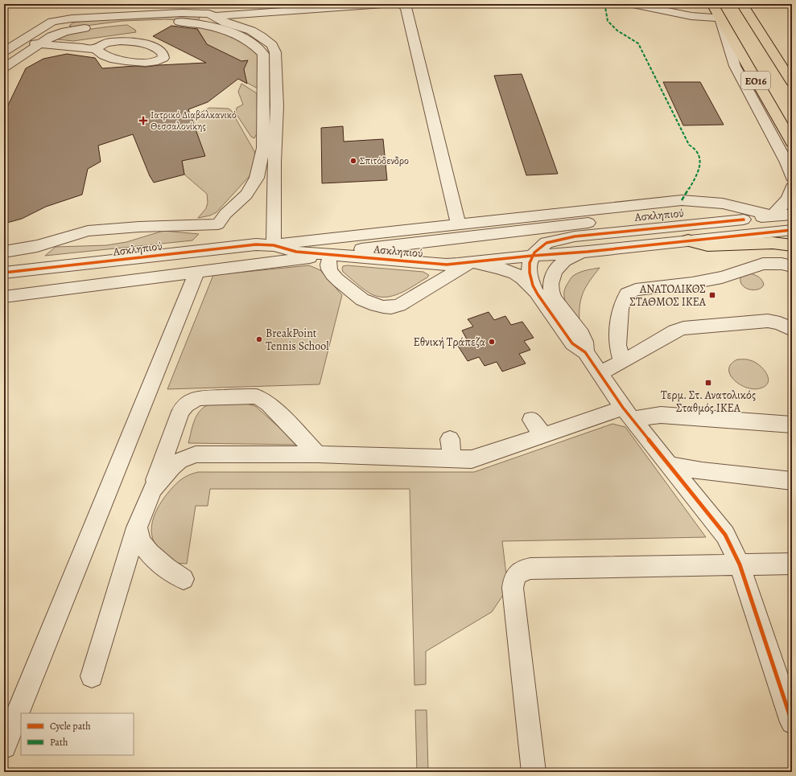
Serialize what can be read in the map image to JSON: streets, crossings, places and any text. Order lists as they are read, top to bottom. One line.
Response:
{"streets":{"main road":["ΕΟ16"],"street":["Ασκληπιού"]},"places":{"health":["Ιατρικό Διαβαλκανικό Θεσσαλονίκης"],"other":["Σπιτόδενδρο","BreakPoint Tennis School","Εθνική Τράπεζα"],"transit":["ΑΝΑΤΟΛΙΚΟΣ ΣΤΑΘΜΟΣ ΙΚΕΑ","Τερμ. Στ. Ανατολικός Σταθμός ΙΚΕΑ"]},"legend":["Cycle path","Path"]}
